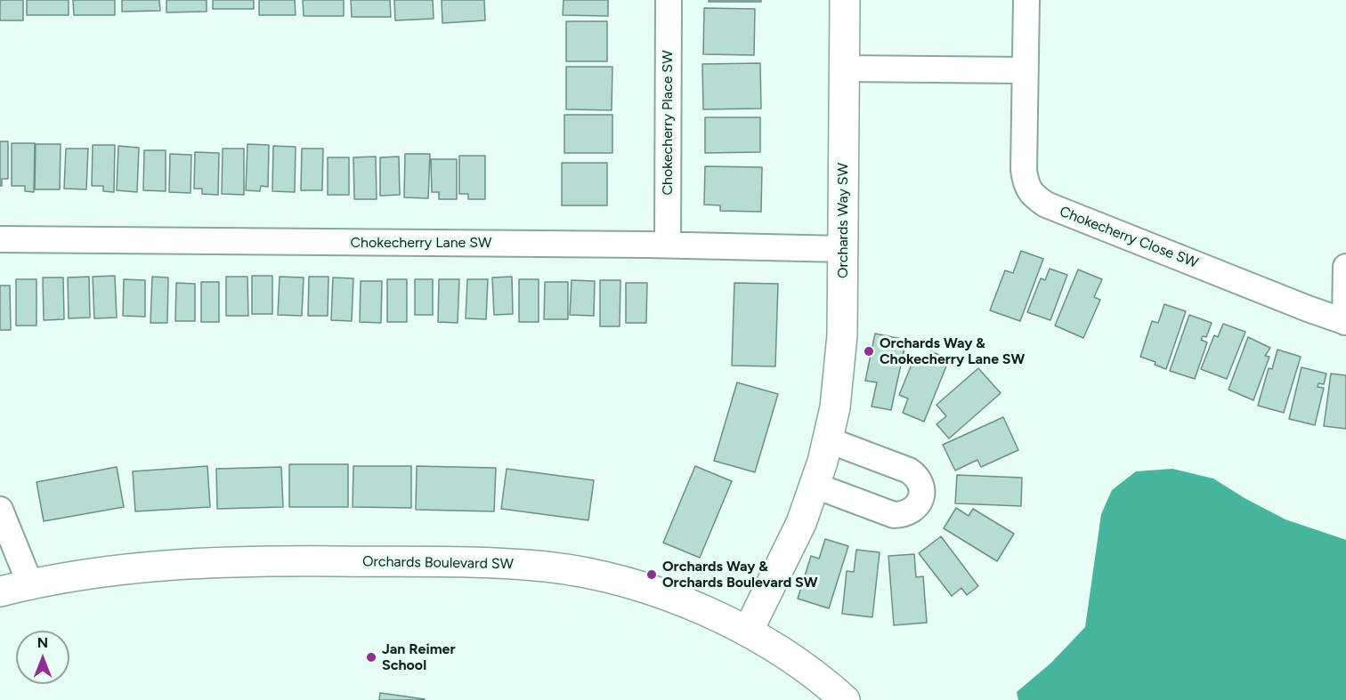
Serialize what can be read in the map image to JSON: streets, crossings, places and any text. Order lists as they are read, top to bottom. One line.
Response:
{"streets":{"street":["Chokecherry Place SW","Orchards Way SW","Chokecherry Close SW","Chokecherry Lane SW","Orchards Boulevard SW"]},"crossings":[["Chokecherry Place SW","Chokecherry Lane SW"],["Orchards Way SW","Chokecherry Lane SW"],["Orchards Way SW","Orchards Boulevard SW"]],"places":["Orchards Way & Chokecherry Lane SW","Orchards Way & Orchards Boulevard SW","Jan Reimer School"],"north":"top"}
